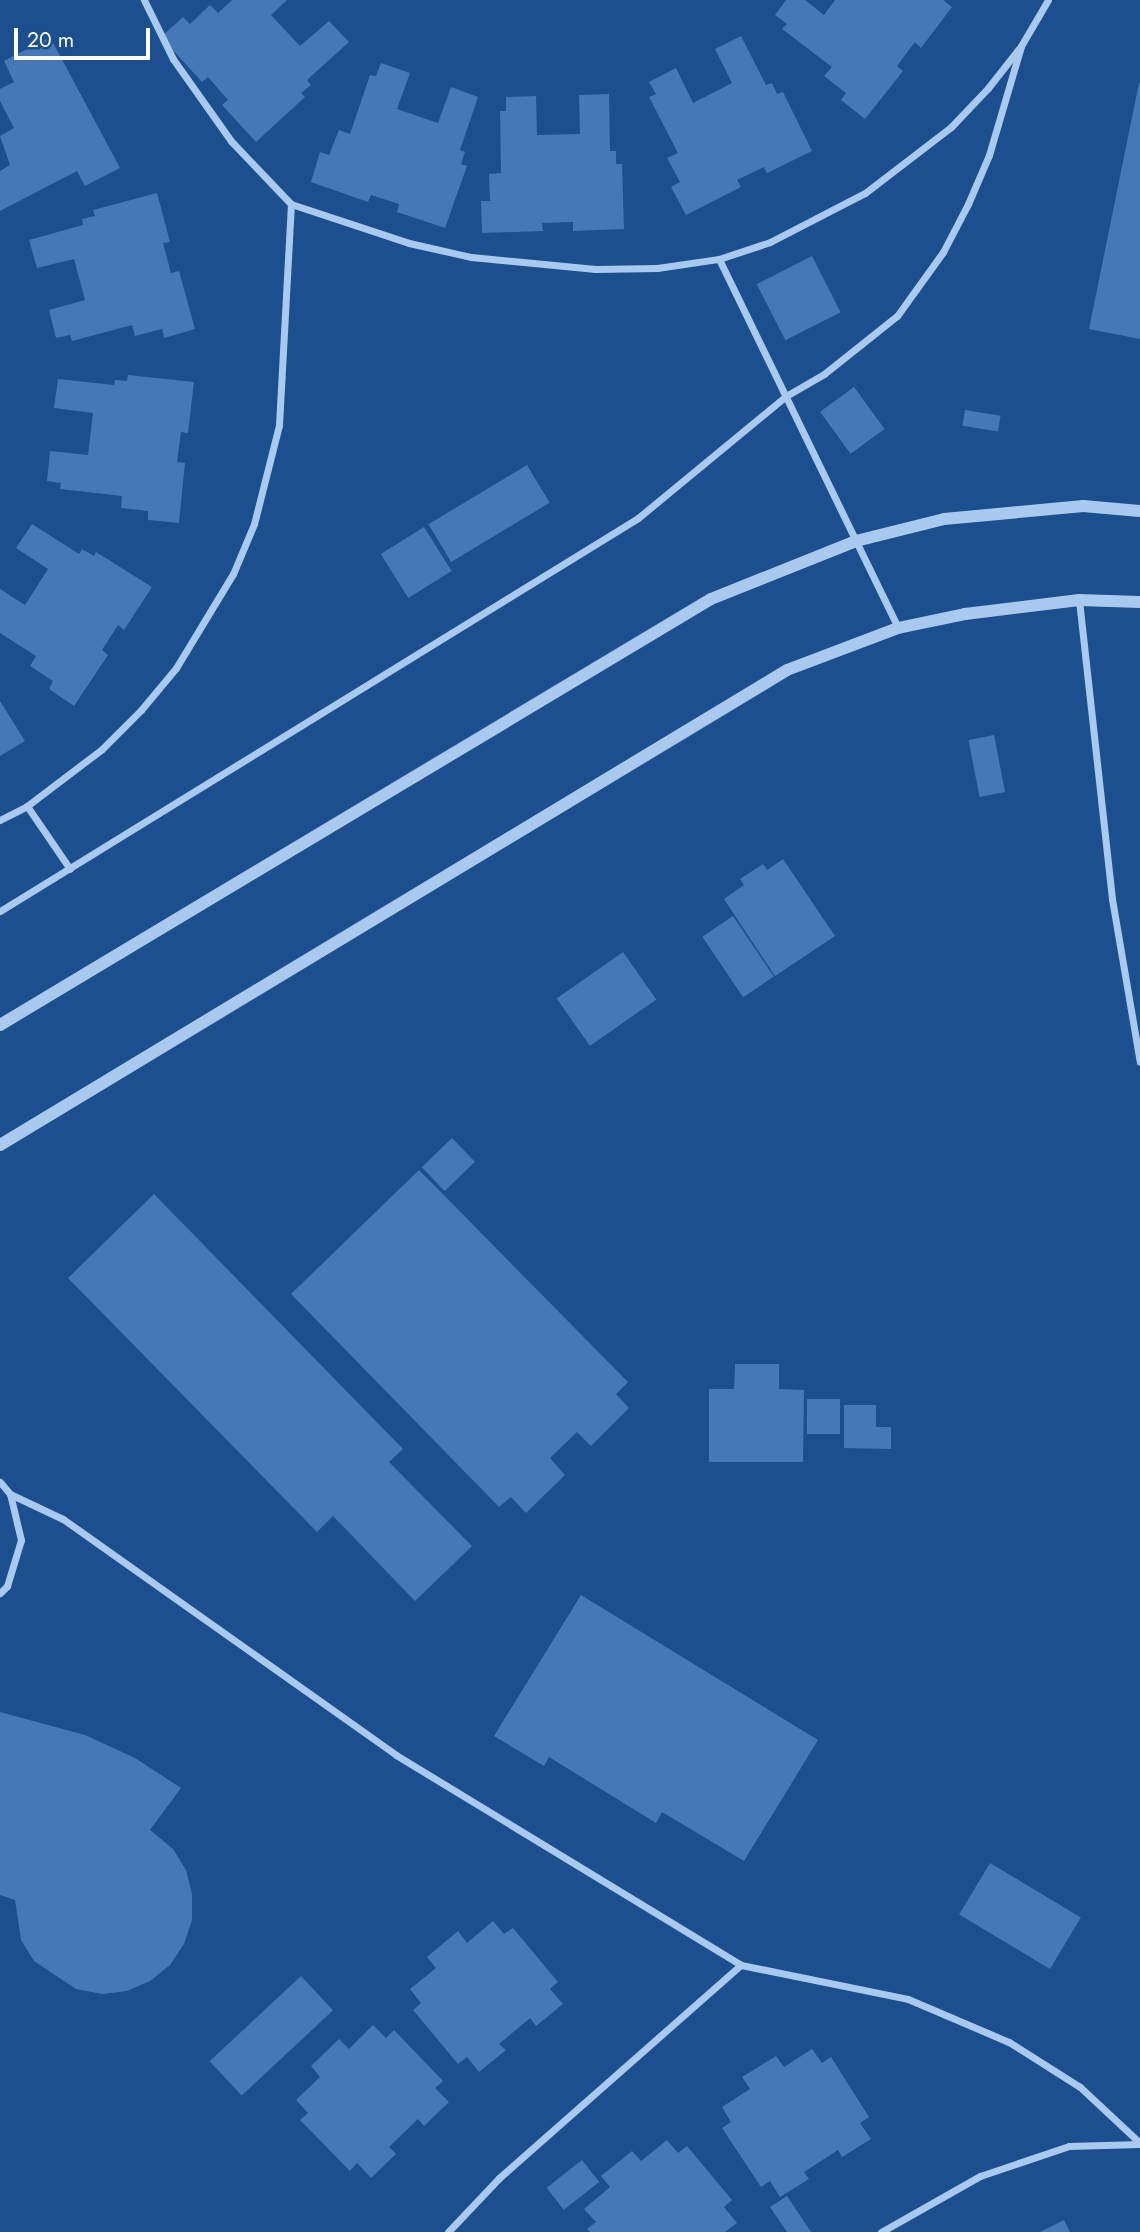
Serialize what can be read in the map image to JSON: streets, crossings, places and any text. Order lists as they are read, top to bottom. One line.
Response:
{"scale_bar":"20 m"}
